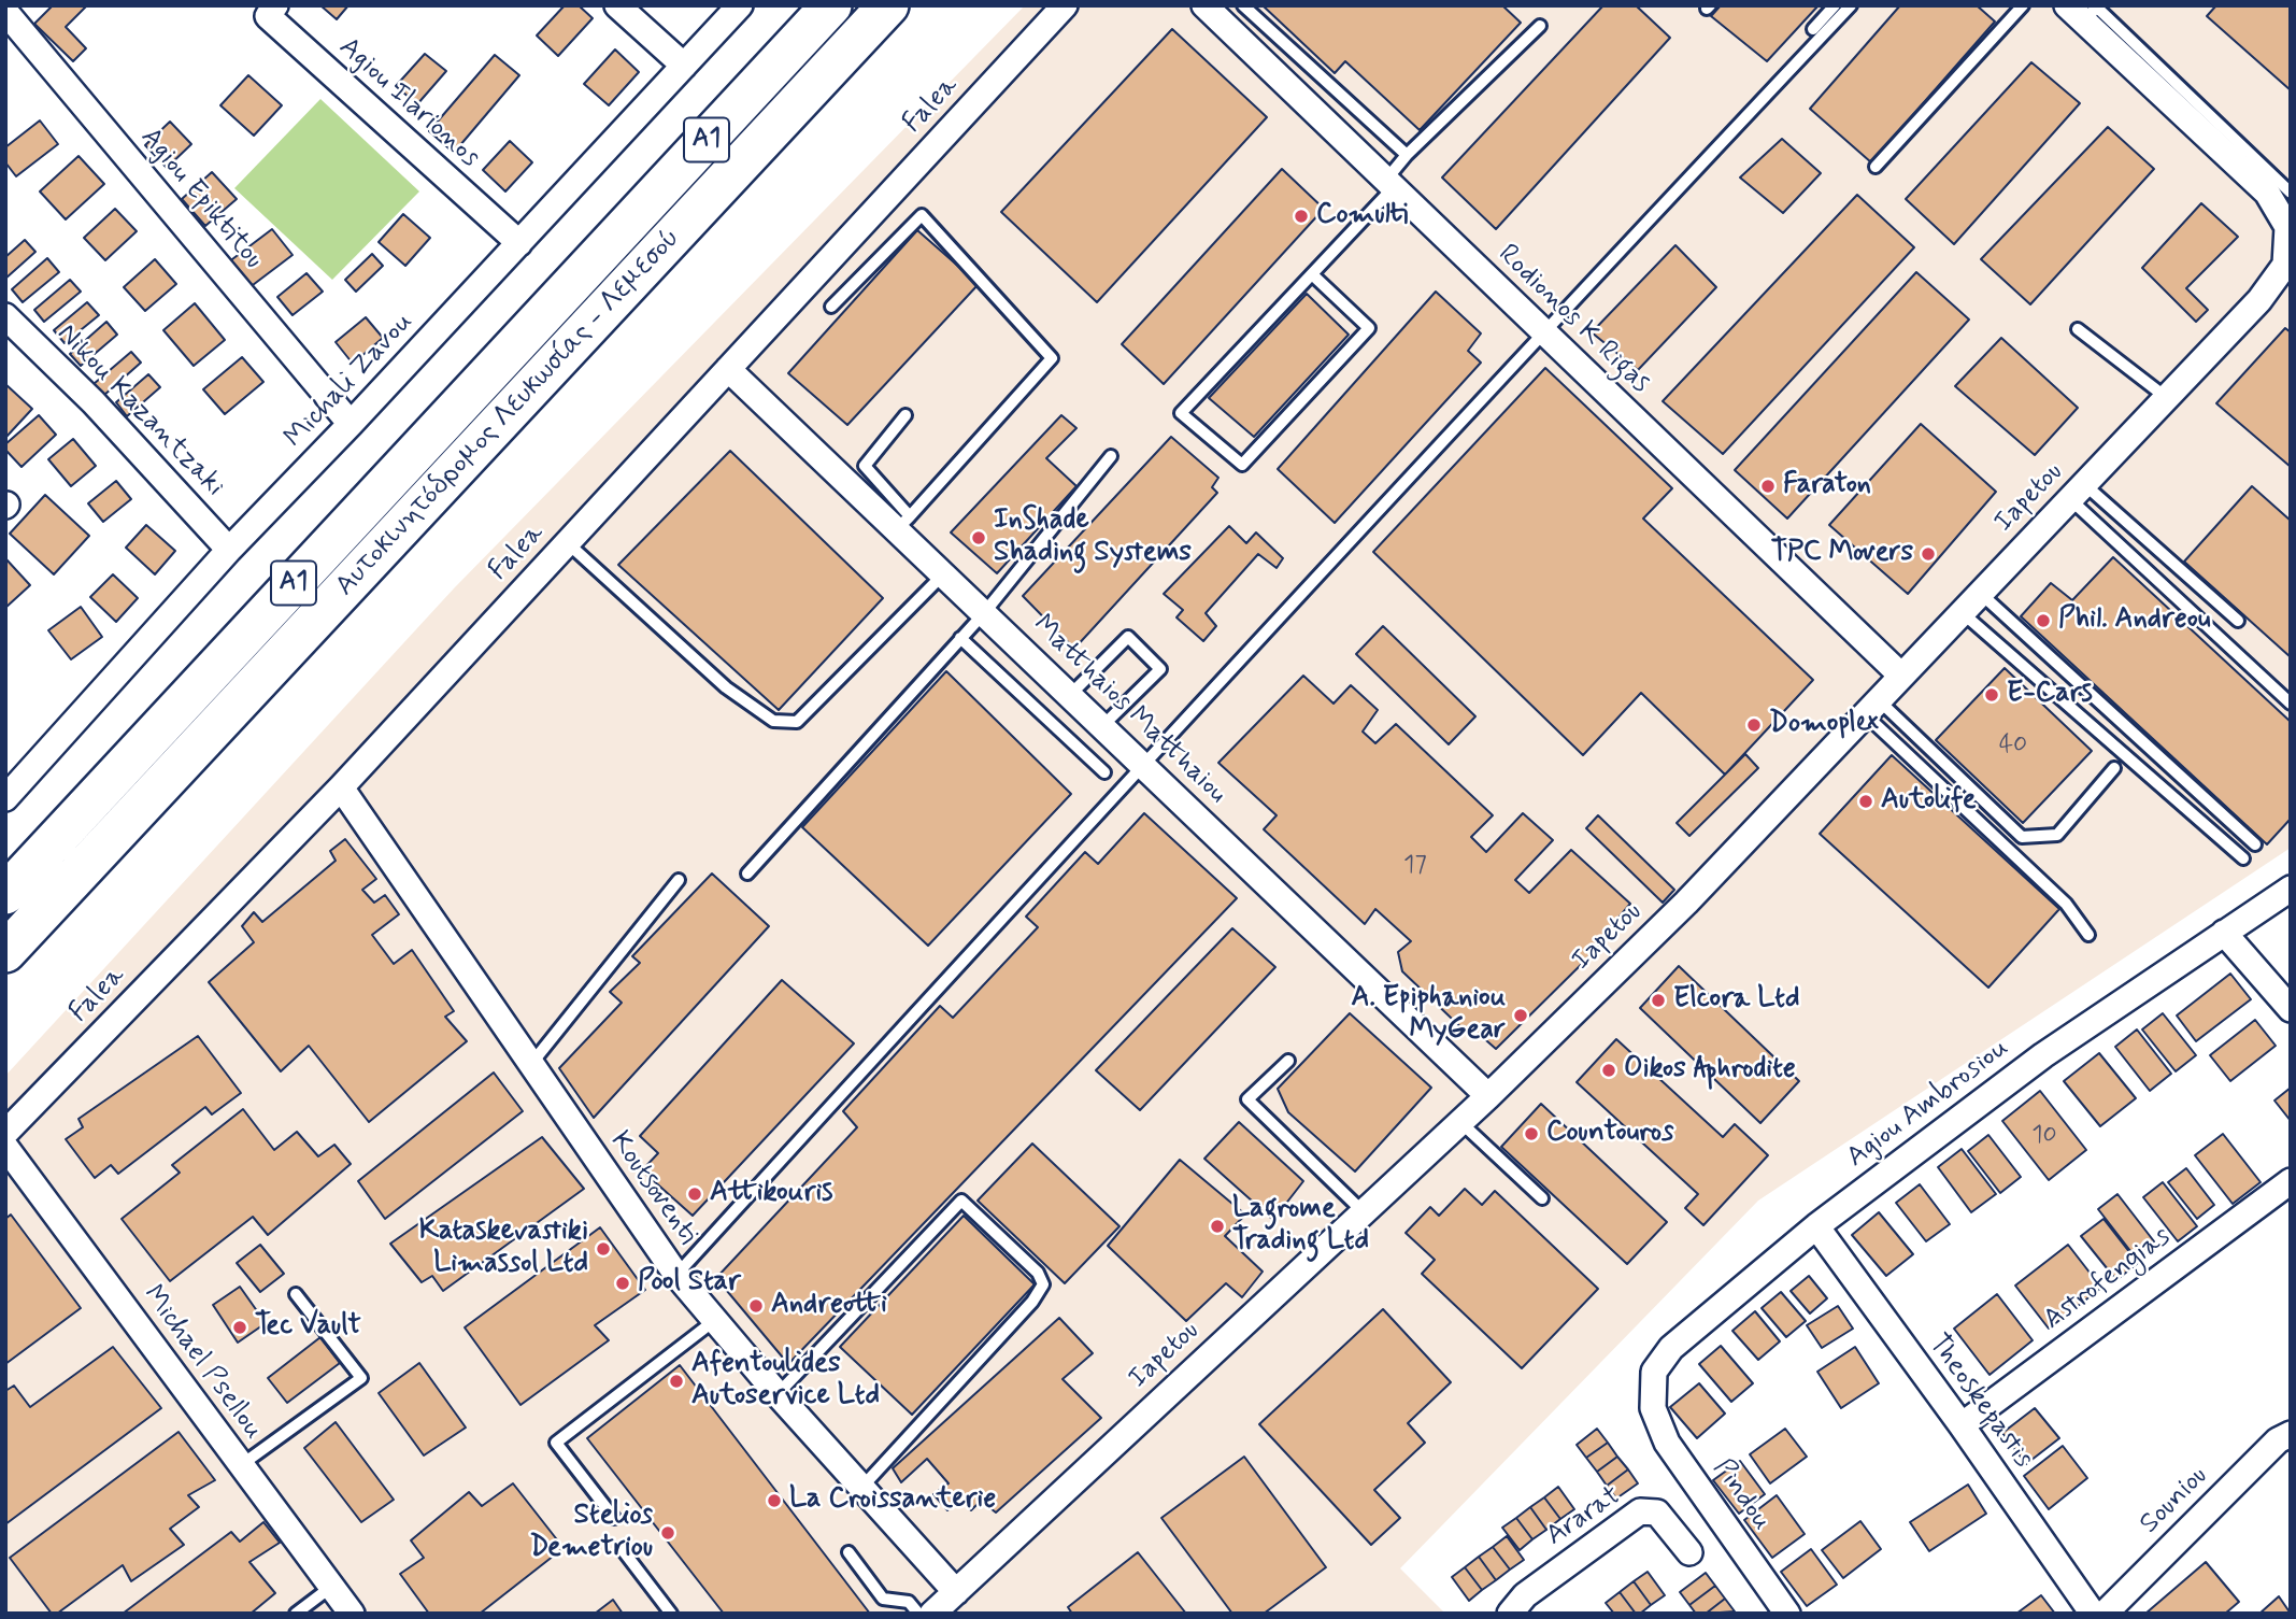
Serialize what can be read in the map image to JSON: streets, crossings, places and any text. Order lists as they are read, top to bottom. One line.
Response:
{"streets":{"highway":["A1","Αυτοκινητόδρομος Λευκωσίας - Λεμεσού"],"street":["Agiou Ilarionos","Falea","Agiou Epiktitou","Rodionos K Rigas","Michali Zavou","Nikou Kazantzaki","Iapetou","Matthaios Matthaiou","Agiou Ambrosiou","Koutsoventi","Astrofengias","Michael Psellou","Theoskepastis","Pindou","Souniou","Ararat"]},"crossings":[["Agiou Ilarionos","Michali Zavou"],["Falea","Matthaios Matthaiou"],["Falea","Koutsoventi"],["Agiou Epiktitou","Michali Zavou"],["Rodionos K Rigas","Iapetou"],["Michali Zavou","Nikou Kazantzaki"],["Iapetou","Matthaios Matthaiou"],["Iapetou","Koutsoventi"],["Agiou Ambrosiou","Theoskepastis"],["Agiou Ambrosiou","Pindou"],["Astrofengias","Theoskepastis"]],"places":["Comulti","Faraton","InShade Shading Systems","TPC Movers","Phil. Andreou","E-Cars","Domoplex","Autolife","Elcora Ltd","A. Epiphaniou MyGear","Oikos Aphrodite","Countouros","Attikouris","Lagrome Trading Ltd","Kataskevastiki Limassol Ltd","Pool Star","Andreotti","Tec Vault","Afentoulides Autoservice Ltd","La Croissanterie","Stelios Demetriou"],"house_numbers":["40","17","10"]}
